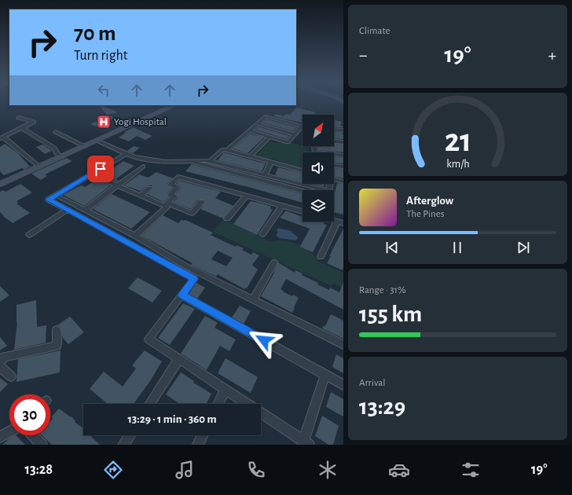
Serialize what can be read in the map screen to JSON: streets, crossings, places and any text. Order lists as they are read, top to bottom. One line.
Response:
{"places":{"hospital":["Yogi Hospital"]},"north":"top right","page":{"tile":["Climate",["Range · 31%","155 km"],["Arrival","13:29"]],"turn":["70 m","Turn right"],"heat":["−","19°","+"],"song":["Afterglow","The Pines"],"limit":"30","trip":"13:29 · 1 min · 360 m","tabs":["13:28","19°"],"gauge":["21","km/h"]}}
